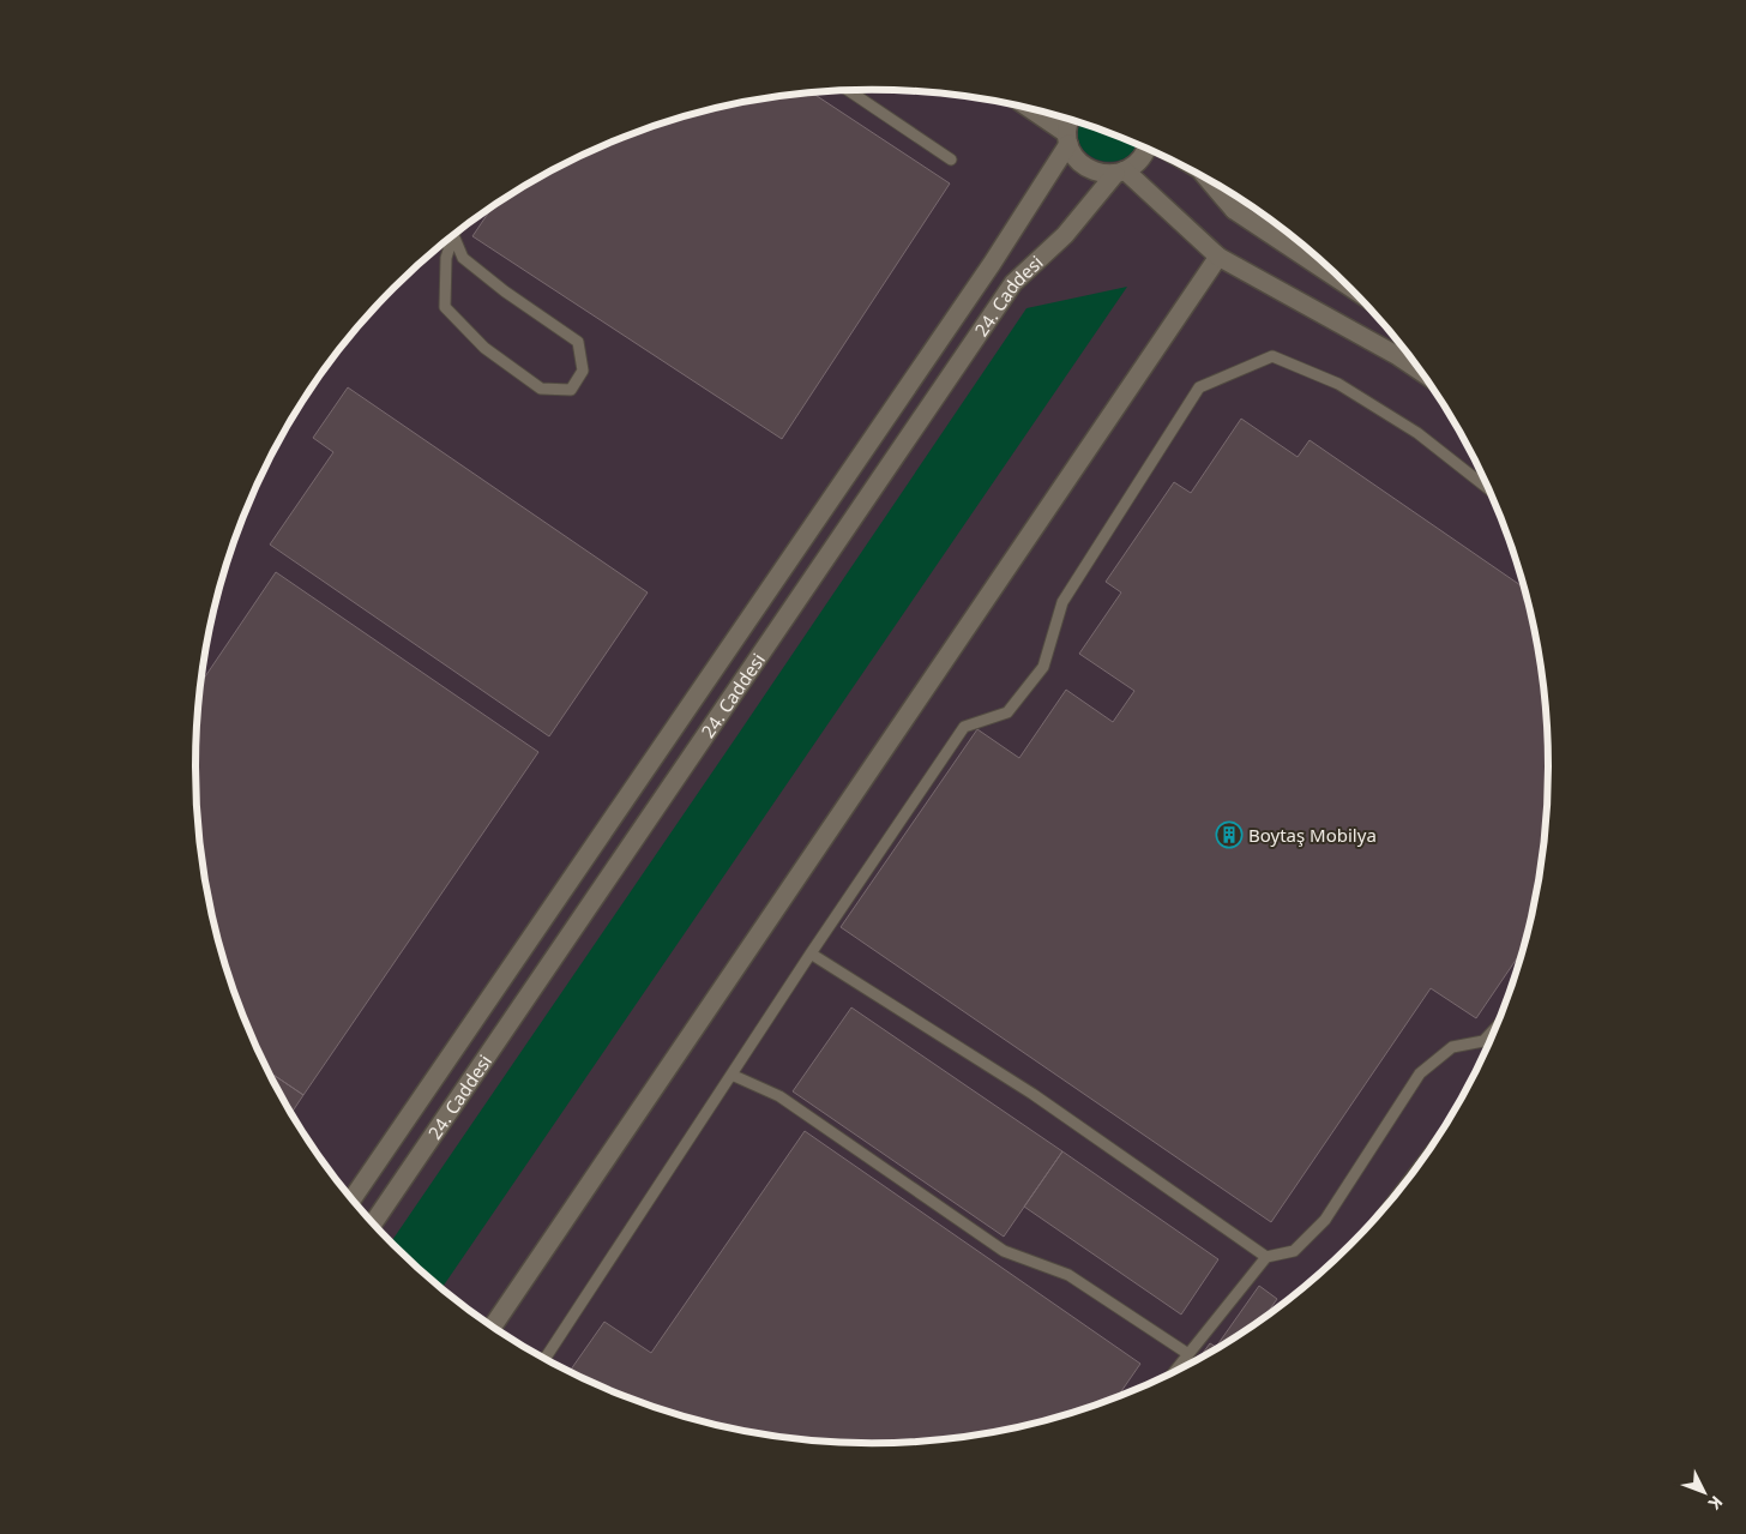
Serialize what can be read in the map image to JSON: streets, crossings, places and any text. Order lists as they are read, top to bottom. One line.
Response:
{"streets":{"street":["24. Caddesi"]},"places":{"building":["Boytaş Mobilya"]},"north":"bottom right"}
